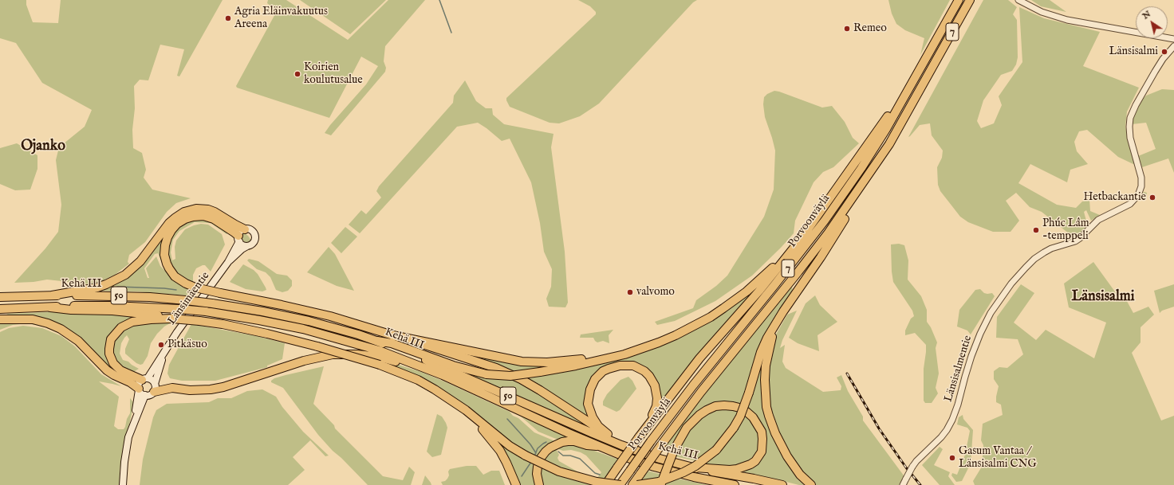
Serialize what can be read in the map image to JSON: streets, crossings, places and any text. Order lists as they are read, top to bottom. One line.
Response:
{"streets":{"highway":["7","Porvoonväylä","Kehä III","50"],"main road":["Länsimäentie"],"street":["Länsisalmentie"]},"districts":["Ojanko","Länsisalmi"],"places":["Agria Eläinvakuutus Areena","Remeo","Länsisalmi","Koirien koulutusalue","Hetbackantie","Phúc Lâm -temppeli","valvomo","Pitkäsuo","Gasum Vantaa / Länsisalmi CNG"],"north":"top left"}
